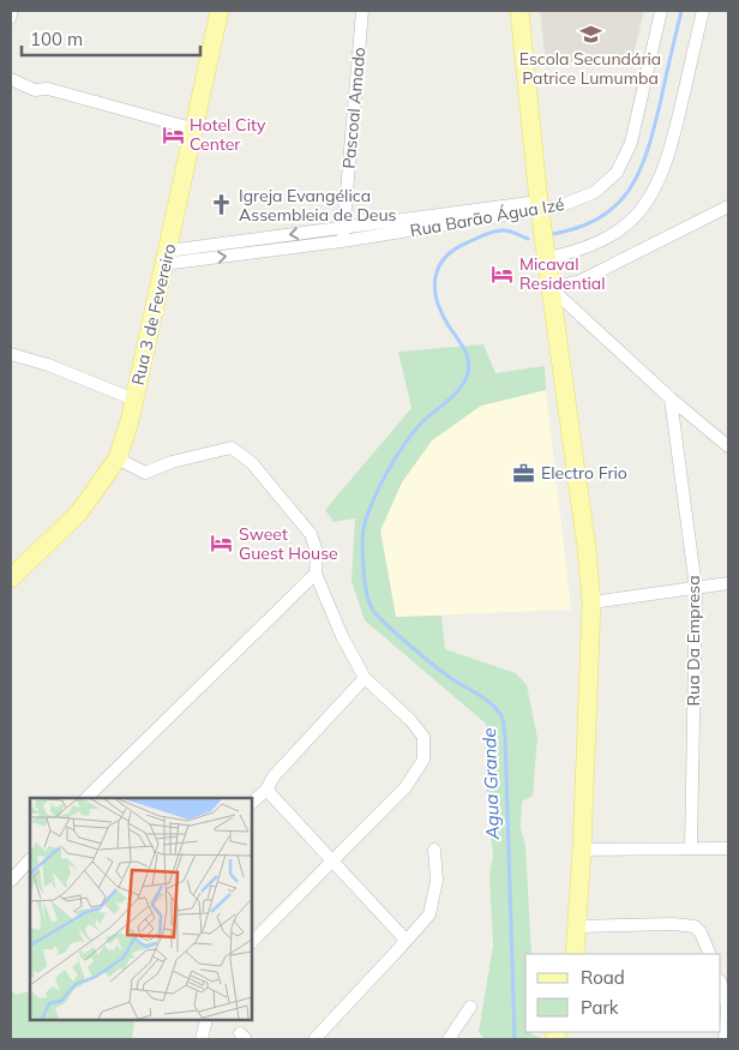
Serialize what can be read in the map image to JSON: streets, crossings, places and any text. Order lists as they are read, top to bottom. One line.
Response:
{"streets":{"main road":["Rua 3 de Fevereiro"],"street":["Pascoal Amado","Rua Barão Água Izé","Rua Da Empresa"]},"crossings":[["Pascoal Amado","Rua Barão Água Izé"],["Rua Barão Água Izé","Rua 3 de Fevereiro"]],"water":["Agua Grande"],"places":{"school or university":["Escola Secundária Patrice Lumumba"],"hotel":["Hotel City Center","Micaval Residential","Sweet Guest House"],"church":["Igreja Evangélica Assembleia de Deus"],"office":["Electro Frio"]},"legend":["Road","Park"],"scale_bar":"100 m"}
